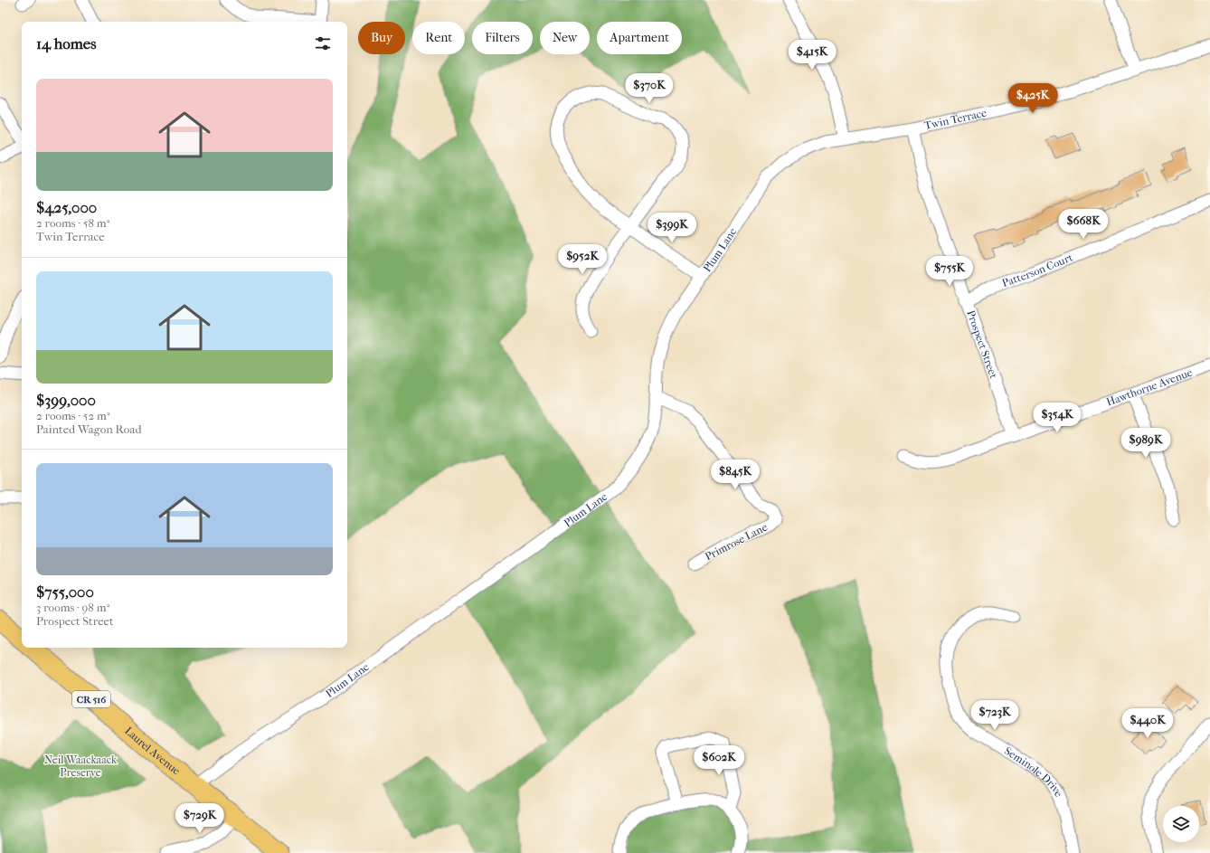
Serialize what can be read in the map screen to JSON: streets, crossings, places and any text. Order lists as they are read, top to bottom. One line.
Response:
{"streets":{"main road":["CR 516","Laurel Avenue"],"street":["Twin Terrace","Plum Lane","Patterson Court","Prospect Street","Hawthorne Avenue","Primrose Lane","Seminole Drive"]},"crossings":[["Twin Terrace","Plum Lane"],["Twin Terrace","Prospect Street"],["Plum Lane","Primrose Lane"],["Plum Lane","Laurel Avenue"],["Patterson Court","Prospect Street"],["Prospect Street","Hawthorne Avenue"]],"parks":["Neil Waackaack Preserve"],"page":{"chip":["Buy","Rent","Filters","New","Apartment"],"heading":"14 homes","price":["$415K","$370K","$425K","$668K","$399K","$952K","$755K","$354K","$989K","$845K","$723K","$440K","$602K","$729K"],"list":[{"name":"$425,000","note":"2 rooms · 58 m² · Twin Terrace"},{"name":"$399,000","note":"2 rooms · 52 m² · Painted Wagon Road"},{"name":"$755,000","note":"3 rooms · 98 m² · Prospect Street"}]}}
